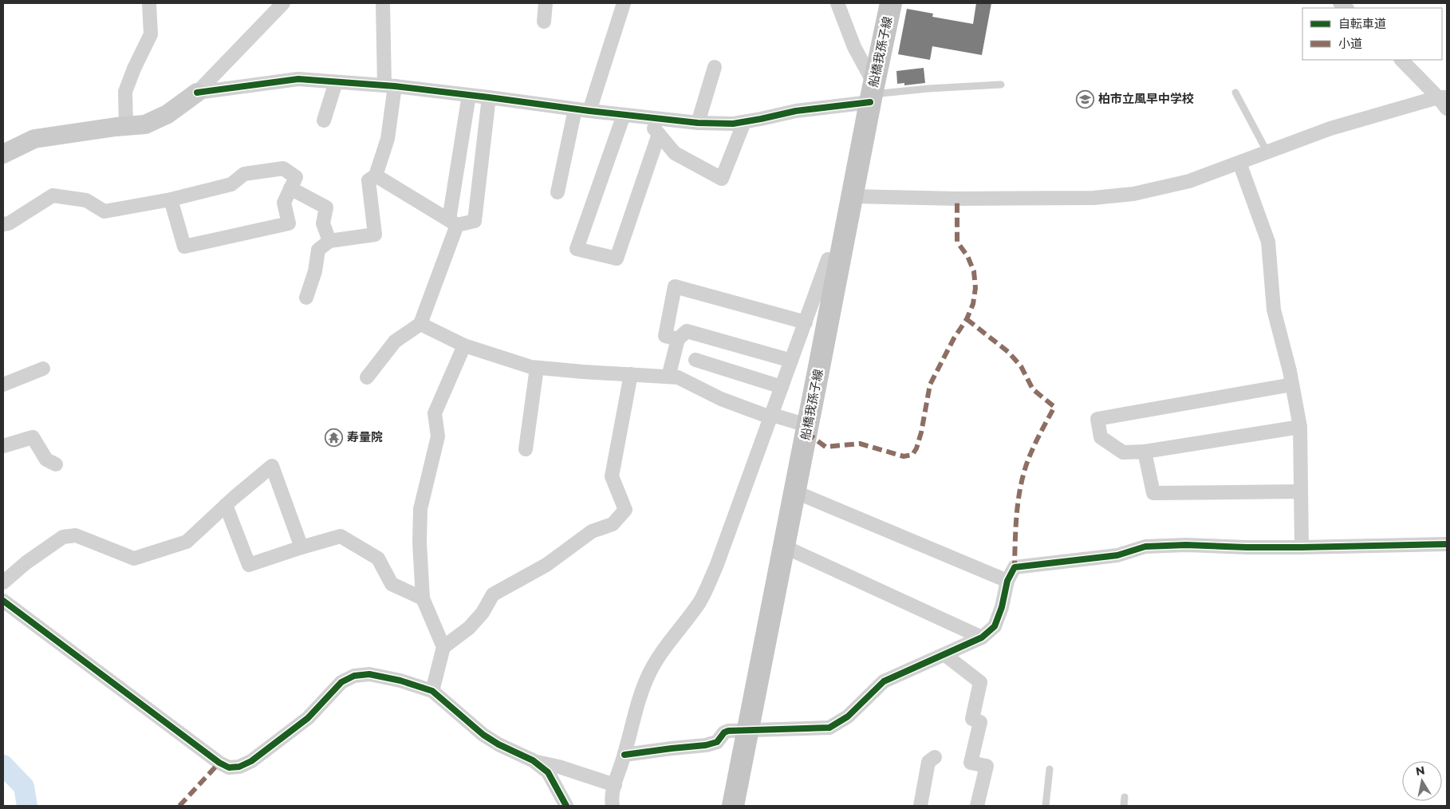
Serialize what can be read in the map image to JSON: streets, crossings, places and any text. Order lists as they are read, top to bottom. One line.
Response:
{"streets":{"main road":["船橋我孫子線"]},"places":{"school or university":["柏市立風早中学校"],"temple":["寿量院"]},"legend":["自転車道","小道"],"north":"top"}
